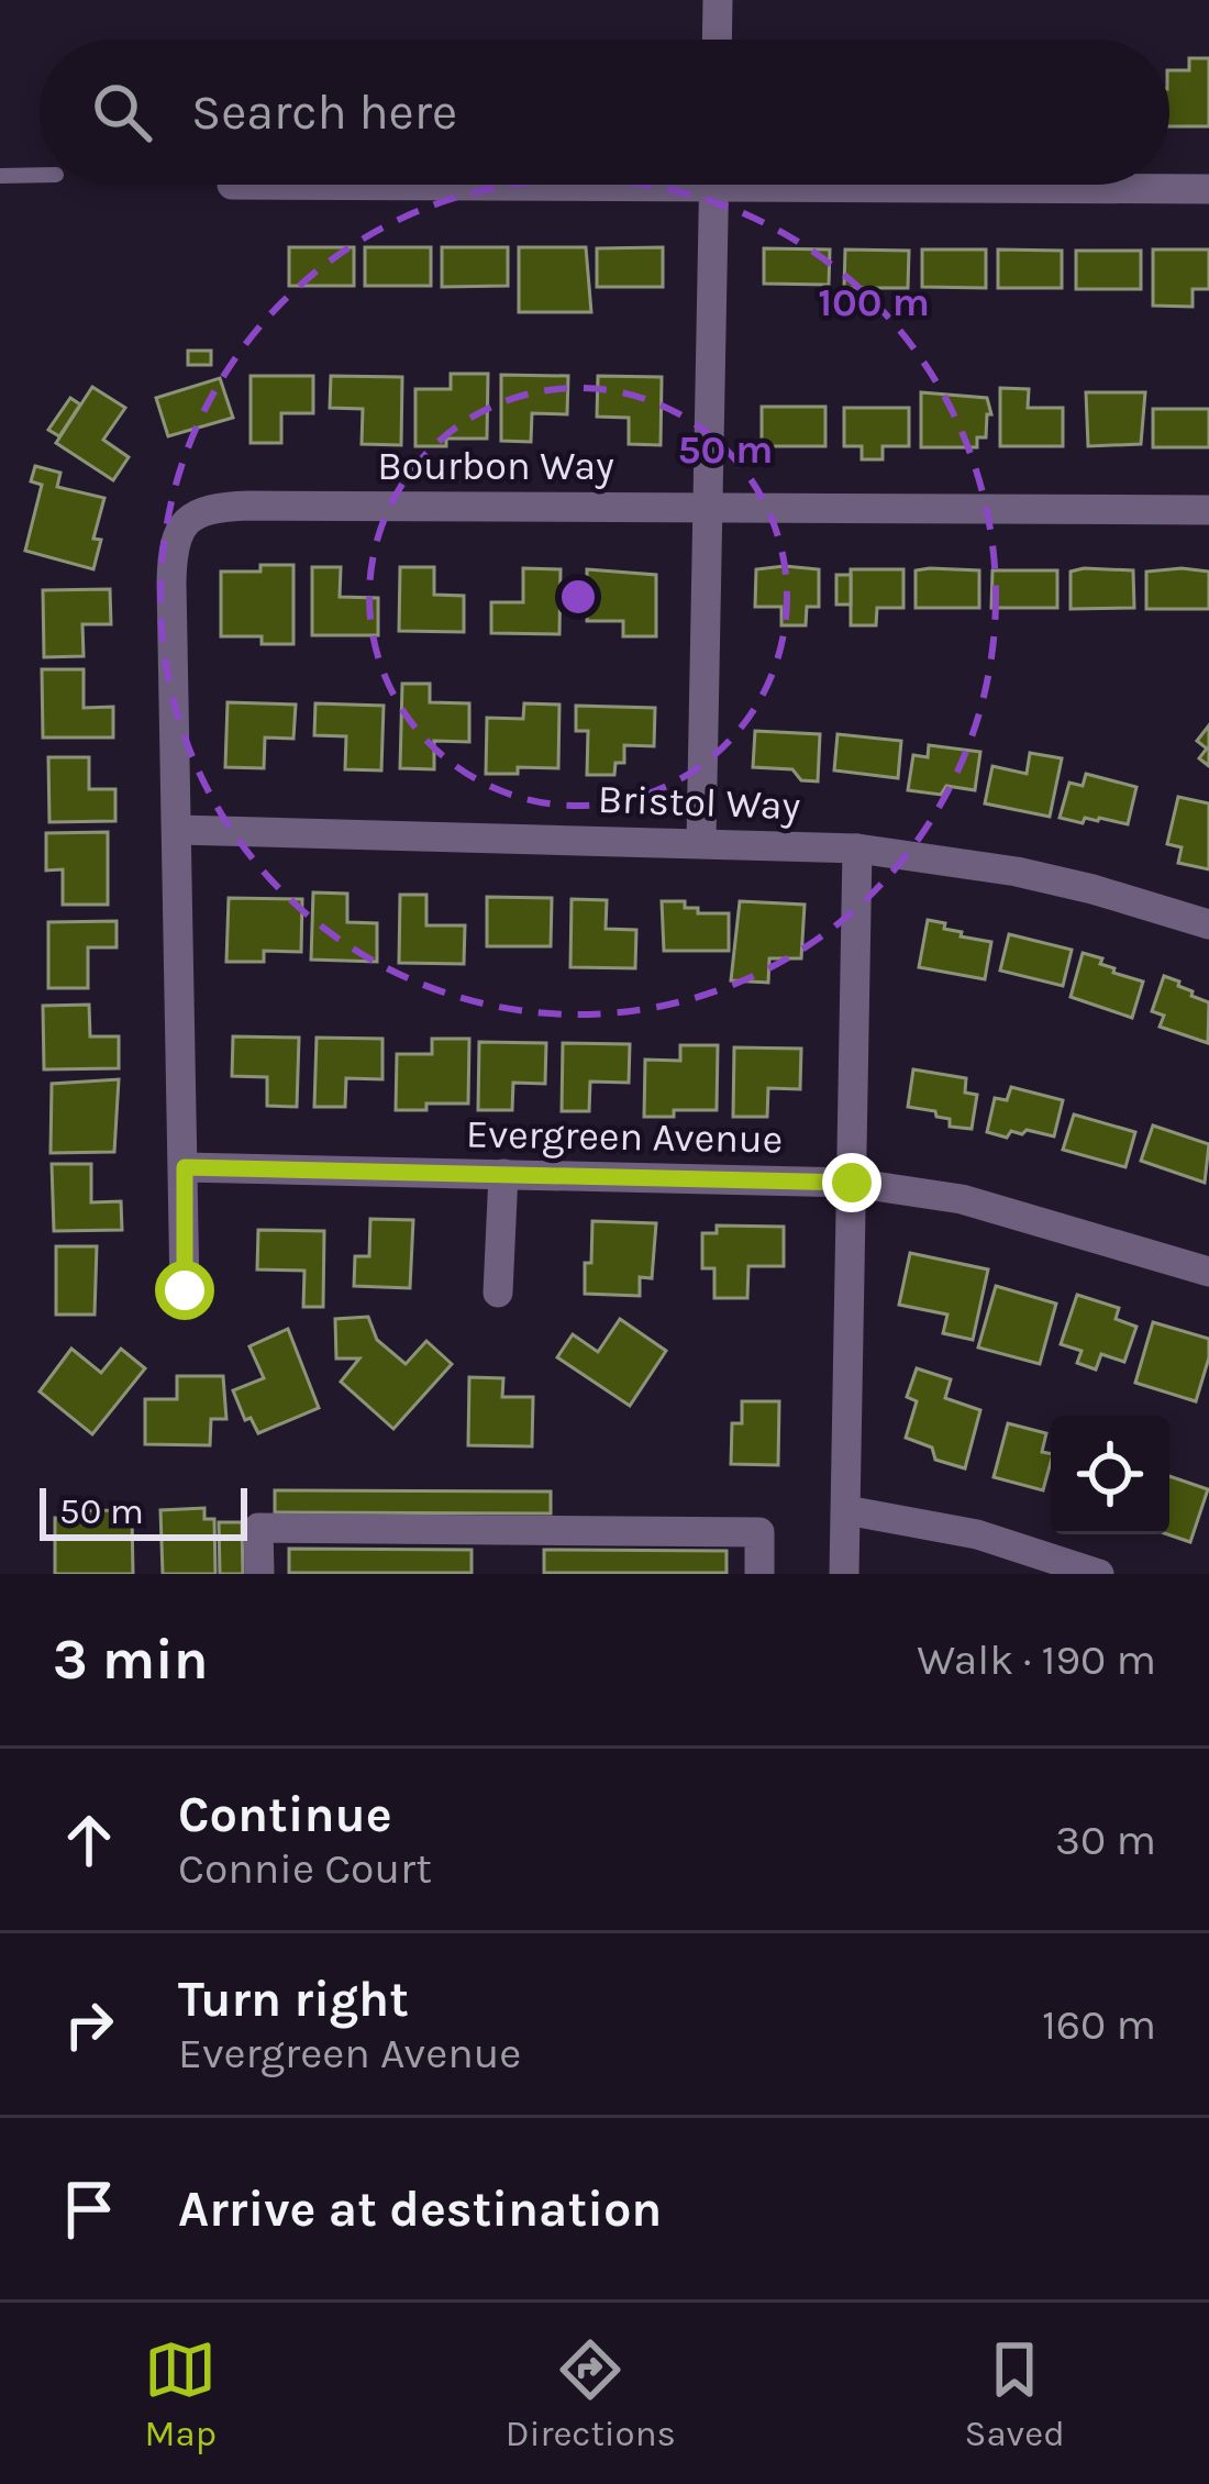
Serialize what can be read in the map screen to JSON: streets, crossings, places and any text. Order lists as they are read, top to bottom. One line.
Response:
{"streets":{"street":["Bourbon Way","Bristol Way","Evergreen Avenue"]},"crossings":[["Bourbon Way","Bristol Way"]],"scale_bar":"50 m","page":{"search":"Search here","scale":"50 m","heading":["3 min","Walk · 190 m"],"list":[["Continue","Connie Court","30 m"],["Turn right","Evergreen Avenue","160 m"],"Arrive at destination"],"nav":["Map","Directions","Saved"]},"rings":["100 m","50 m"]}
